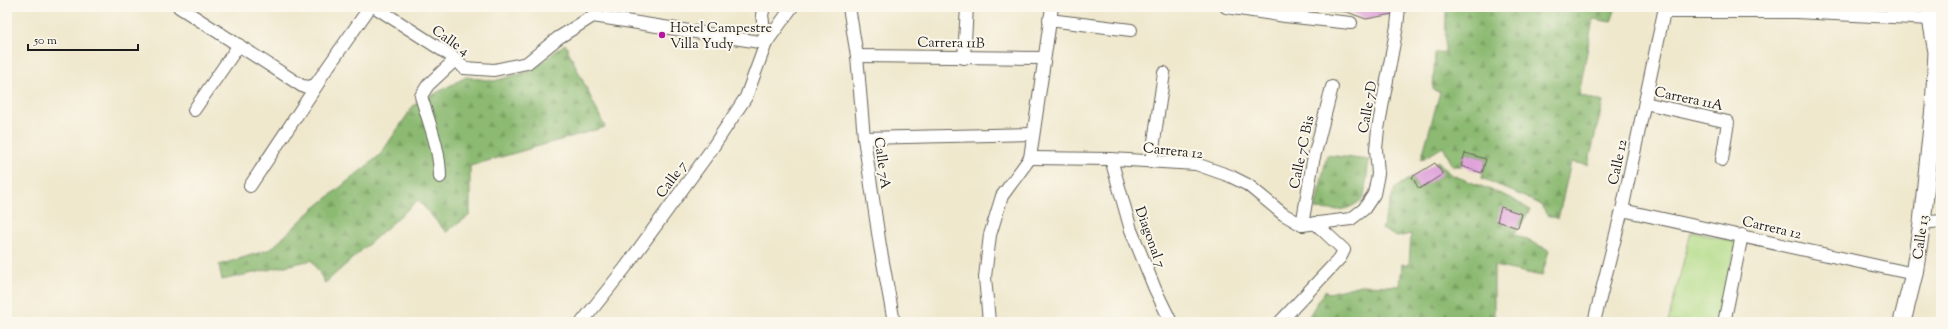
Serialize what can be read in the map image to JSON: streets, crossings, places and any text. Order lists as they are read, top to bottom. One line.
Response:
{"streets":{"main road":["Calle 13"],"street":["Calle 4","Carrera 11B","Carrera 11A","Calle 7D","Carrera 12","Calle 7C Bis","Calle 12","Calle 7A","Calle 7","Diagonal 7"]},"crossings":[["Calle 4","Calle 7"],["Carrera 11B","Calle 7A"],["Carrera 11A","Calle 12"],["Carrera 12","Calle 7C Bis"],["Carrera 12","Calle 12"],["Carrera 12","Diagonal 7"],["Carrera 12","Calle 13"]],"places":["Hotel Campestre Villa Yudy"],"scale_bar":"50 m"}
